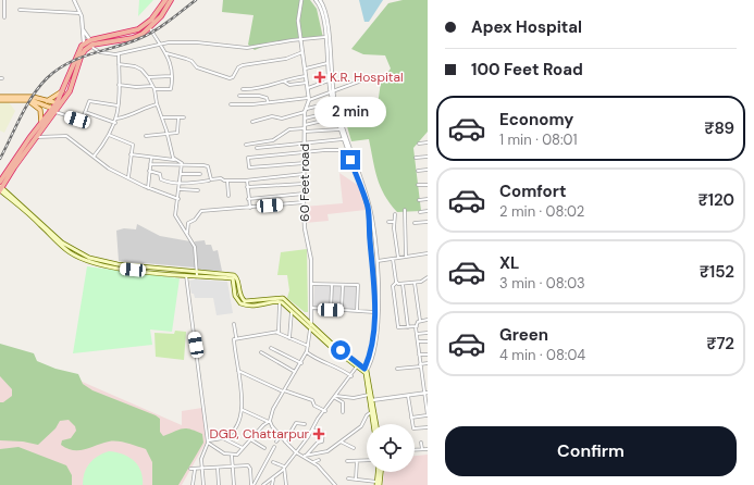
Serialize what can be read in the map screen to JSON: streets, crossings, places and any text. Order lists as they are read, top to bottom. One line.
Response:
{"streets":{"street":["60 Feet road"]},"places":{"health":["K.R. Hospital","DGD, Chattarpur"]},"page":{"banner":["Apex Hospital","100 Feet Road"],"list":[{"name":"Economy","note":"1 min · 08:01","value":"₹89"},{"name":"Comfort","note":"2 min · 08:02","value":"₹120"},{"name":"XL","note":"3 min · 08:03","value":"₹152"},{"name":"Green","note":"4 min · 08:04","value":"₹72"}],"bubble":"2 min","buttons":"Confirm"}}
